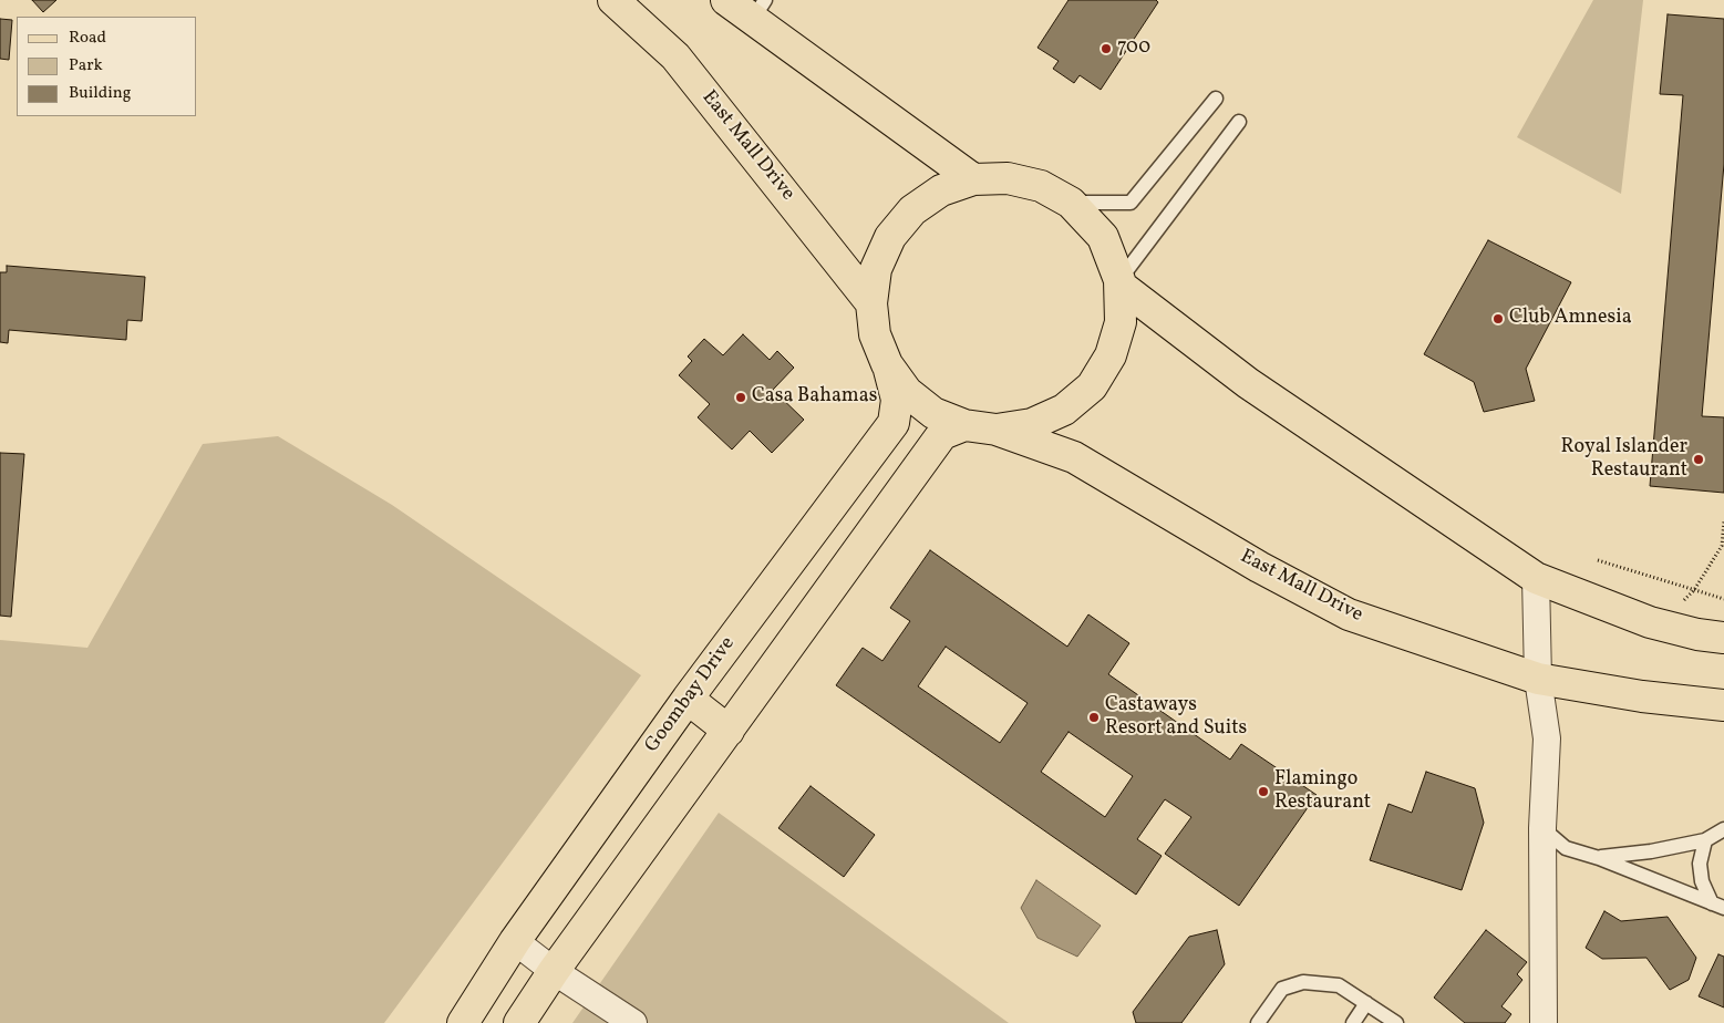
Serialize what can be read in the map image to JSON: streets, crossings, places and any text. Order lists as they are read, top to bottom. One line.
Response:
{"streets":{"main road":["East Mall Drive","Goombay Drive"]},"places":["700","Club Amnesia","Casa Bahamas","Royal Islander Restaurant","Castaways Resort and Suits","Flamingo Restaurant"],"legend":["Road","Park","Building"]}
